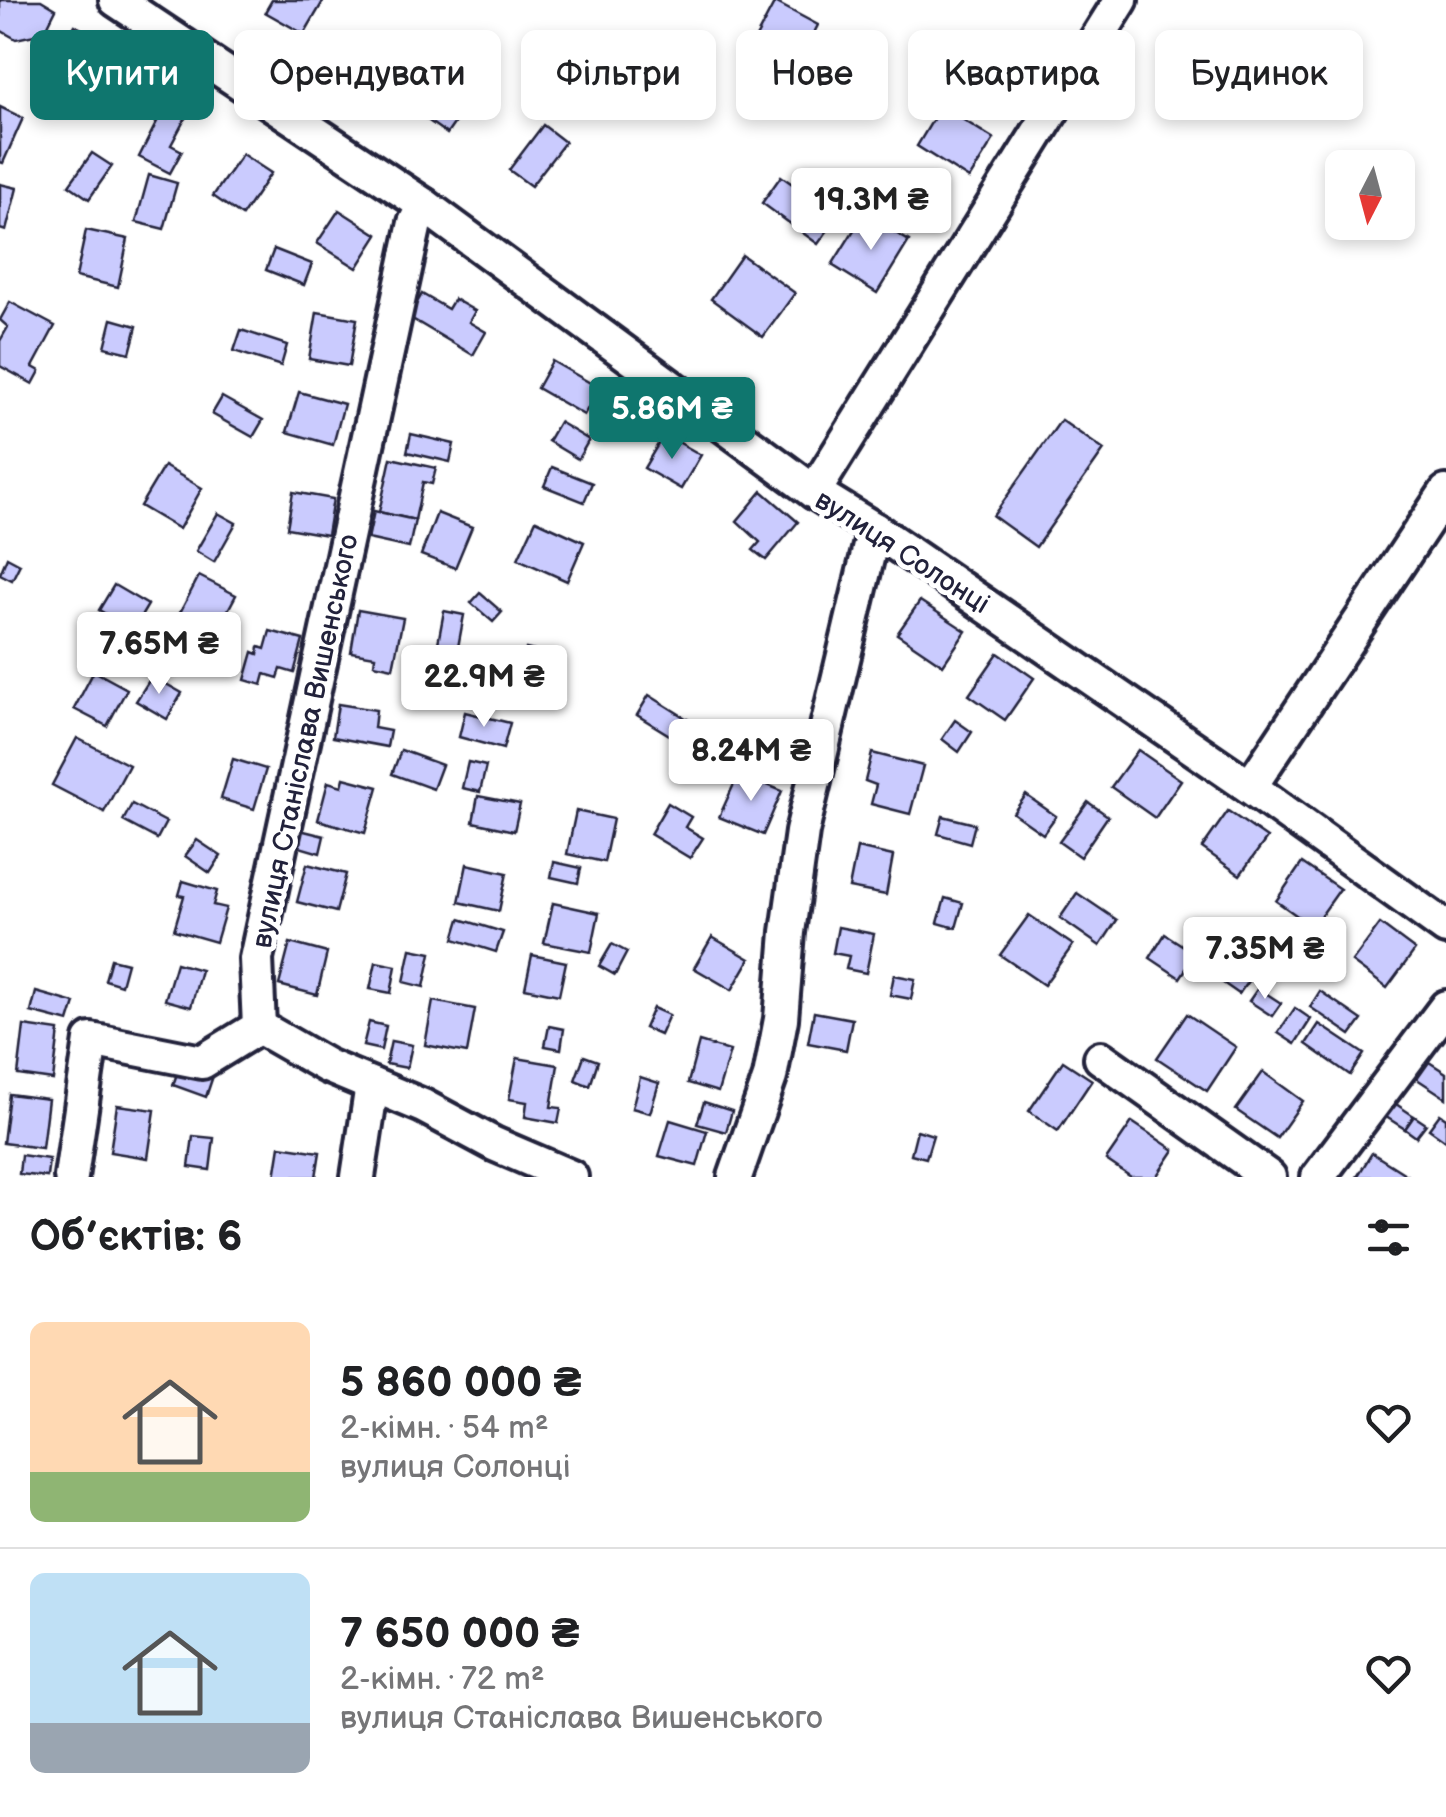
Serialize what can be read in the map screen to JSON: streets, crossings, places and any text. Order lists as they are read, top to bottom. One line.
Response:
{"streets":{"street":["вулиця Солонці","вулиця Станіслава Вишенського"]},"crossings":[["вулиця Солонці","вулиця Станіслава Вишенського"]],"north":"bottom","page":{"chip":["Купити","Орендувати","Фільтри","Нове","Квартира","Будинок"],"price":["19.3M ₴","5.86M ₴","7.65M ₴","22.9M ₴","8.24M ₴","7.35M ₴"],"heading":"Об’єктів: 6","list":[{"name":"5 860 000 ₴","note":"2-кімн. · 54 m² · вулиця Солонці"},{"name":"7 650 000 ₴","note":"2-кімн. · 72 m² · вулиця Станіслава Вишенського"}]}}
